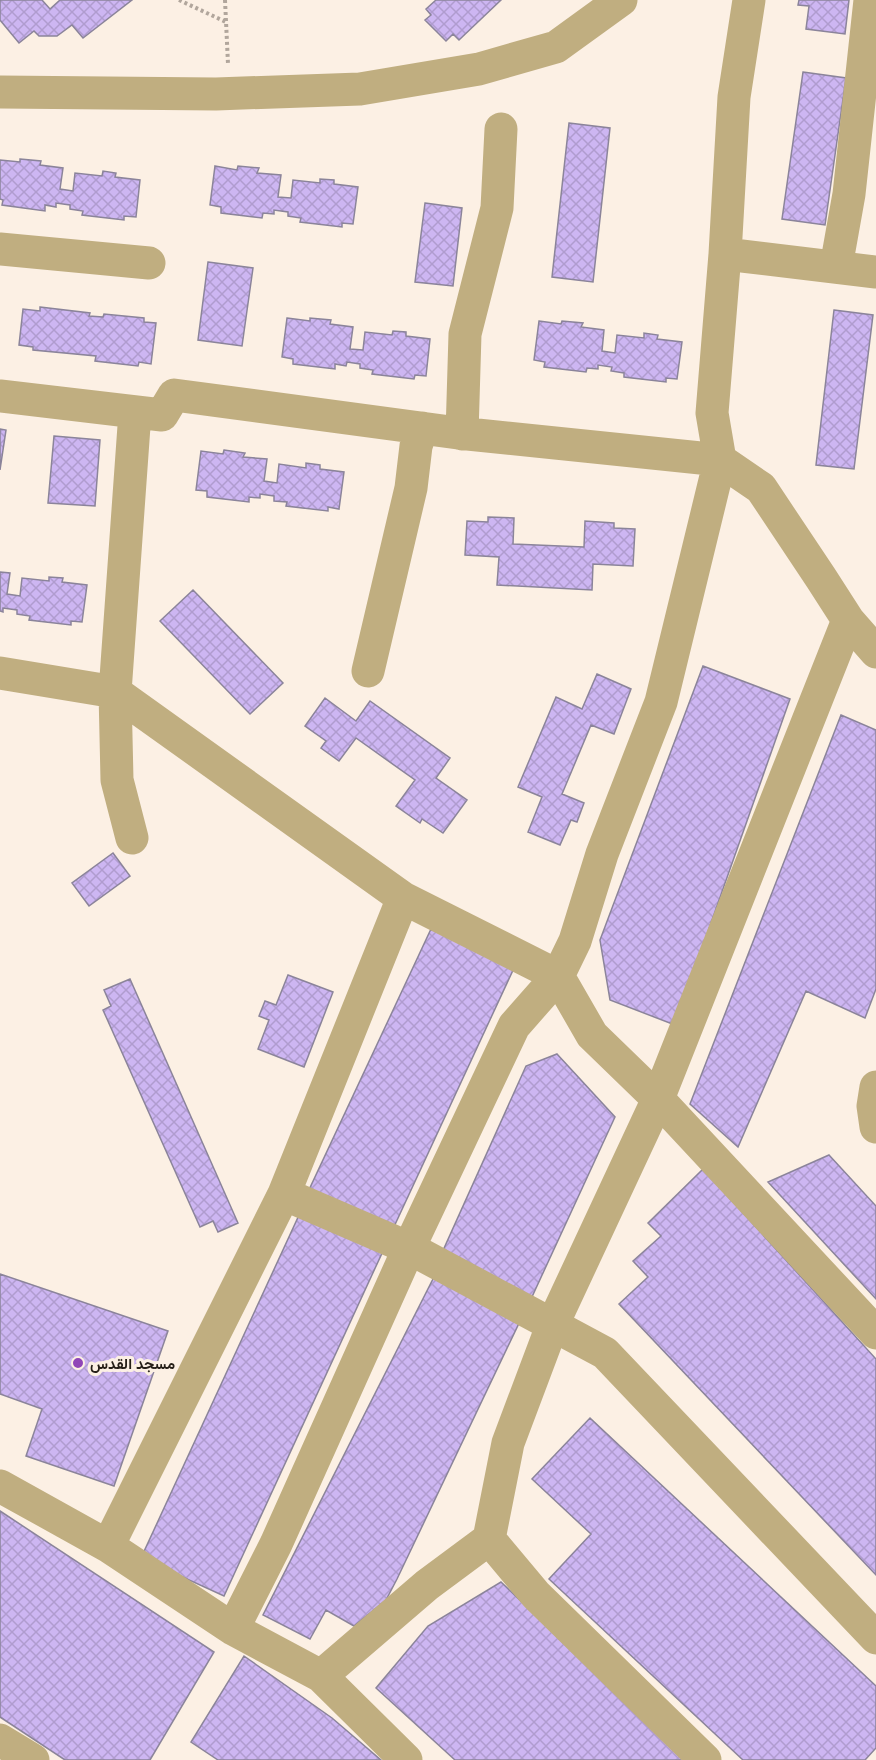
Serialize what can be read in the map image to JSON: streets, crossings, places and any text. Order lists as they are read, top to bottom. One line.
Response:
{"places":["مسجد القدس"]}
